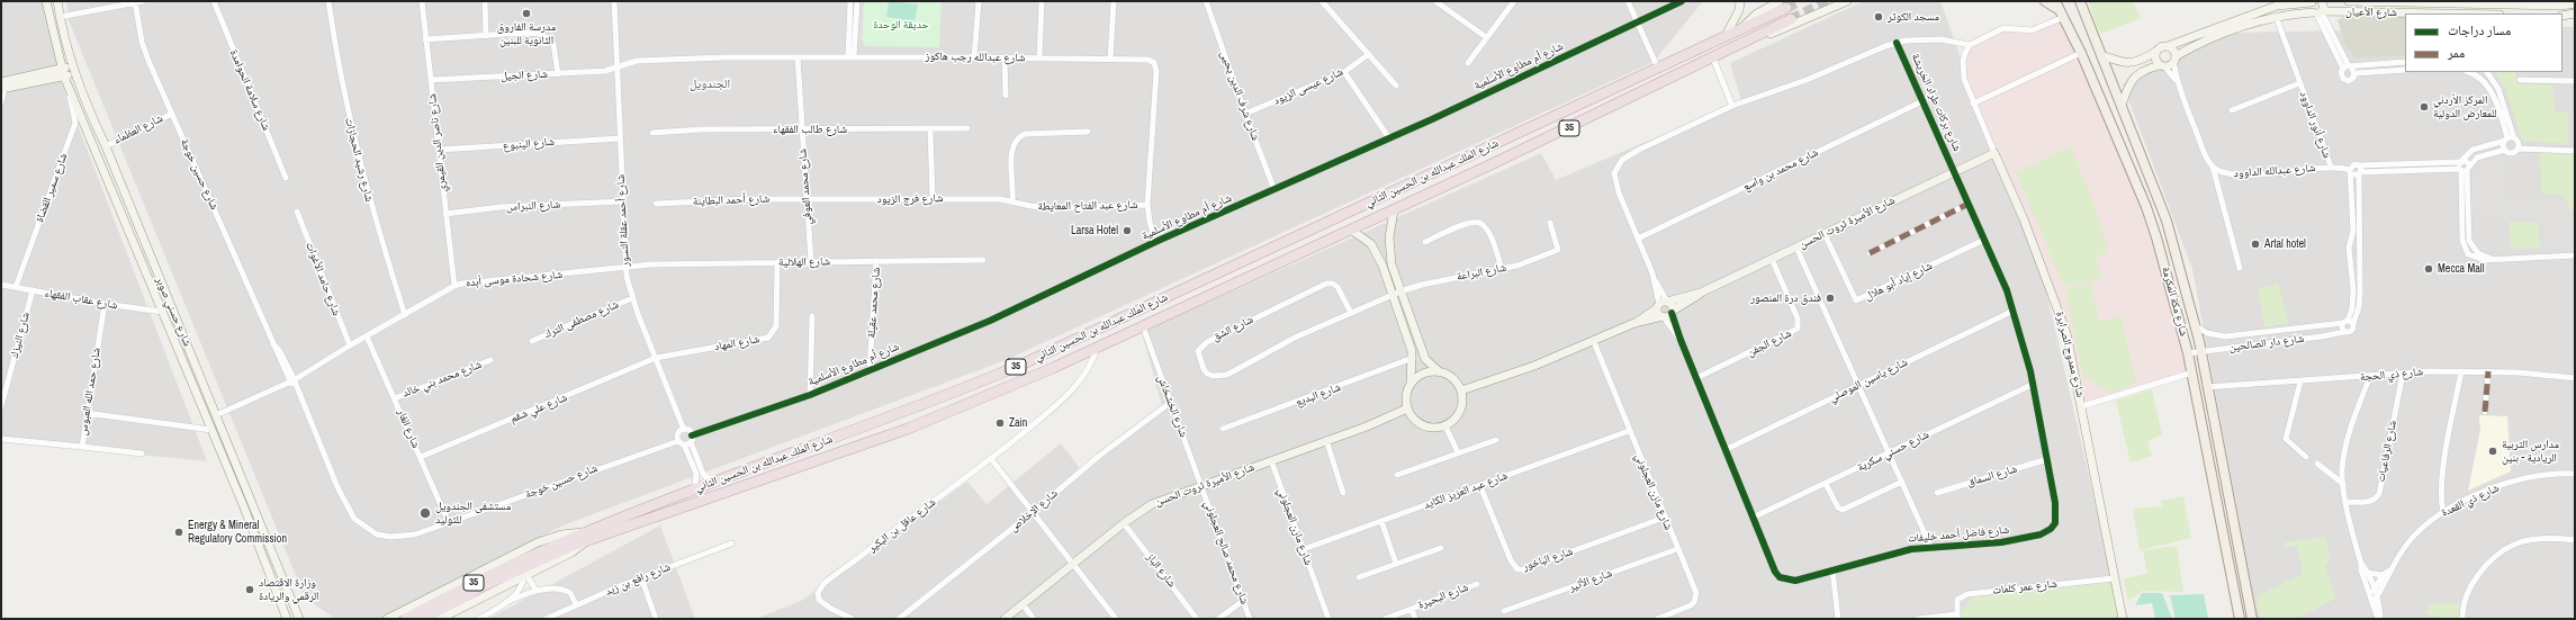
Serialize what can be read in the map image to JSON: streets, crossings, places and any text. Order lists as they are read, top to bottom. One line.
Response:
{"streets":{"highway":["35","شارع الملك عبدالله بن الحسين الثاني"],"main road":["شارع مكة المكرمة"],"street":["شارع الأعيان","شارع عبدالله رجب هاكوز","شارع أم مطاوع الأسلمية","شارع الجيل","شارع عيسى الزيود","شارع سلامة الحوامدة","شارع شرف الدين يحيى","شارع بركات طراد الخريشة","شارع أنور الداوود","شارع العظماء","شارع طالب الفقهاء","شارع ناصر الدين القيمري","شارع الينبوع","شارع رشيد الحجازات","شارع محمد بن واسع","شارع عبدالله الداوود","شارع حسين خوجة","شارع محمد العوفي","شارع سمير القضاة","شارع فرج الزيود","شارع أحمد البطاينة","شارع النبراس","شارع عبد الفتاح المعايطة","شارع أحمد عقلة النسور","شارع الأميرة ثروت الحسن","شارع الهلالية","شارع البراعة","شارع حامد الأغوات","شارع شحادة موسى أبده","شارع إياد أبو هلال","شارع عقاب الفقهاء","شارع محمد عقيلة","شارع حسني صوبر","شارع مصطفى الترك","شارع الشق","شارع النيزك","شارع المهاد","شارع الجفن","شارع دار الصالحين","شارع ممدوح الصرايرة","شارع ذي الحجة","شارع محمد بني خالد","شارع ياسين الموصلي","شارع حمد الله العبوس","شارع البديع","شارع الخشخاش","شارع علي شقم","شارع الغار","شارع حسني سكرية","شارع الرفاعيات","شارع السماق","شارع عبد العزيز الكايد","شارع مازن العجلوني","شارع ذي القعدة","شارع الإخلاص","شارع عاقل بن البكير","شارع فاضل أحمد خليفات","شارع محمد صالح العجلوني","شارع الباخور","شارع الباز","شارع رافع بن زيد","شارع الأثير","شارع عمر كلمات","شارع البحيرة"]},"crossings":[["شارع الأعيان","شارع أنور الداوود"],["شارع عبدالله رجب هاكوز","شارع أم مطاوع الأسلمية"],["شارع عبدالله رجب هاكوز","شارع الجيل"],["شارع عبدالله رجب هاكوز","شارع محمد العوفي"],["شارع عبدالله رجب هاكوز","شارع عبد الفتاح المعايطة"],["شارع عبدالله رجب هاكوز","شارع أحمد عقلة النسور"],["شارع أم مطاوع الأسلمية","شارع شرف الدين يحيى"],["شارع أم مطاوع الأسلمية","شارع حسين خوجة"],["شارع أم مطاوع الأسلمية","شارع أحمد عقلة النسور"],["شارع أم مطاوع الأسلمية","شارع محمد عقيلة"],["شارع الجيل","شارع ناصر الدين القيمري"],["شارع الجيل","شارع أحمد عقلة النسور"],["شارع عيسى الزيود","شارع شرف الدين يحيى"],["شارع بركات طراد الخريشة","شارع محمد بن واسع"],["شارع بركات طراد الخريشة","شارع الأميرة ثروت الحسن"],["شارع بركات طراد الخريشة","شارع ممدوح الصرايرة"],["شارع بركات طراد الخريشة","شارع فاضل أحمد خليفات"],["شارع أنور الداوود","شارع عبدالله الداوود"],["شارع العظماء","شارع حسين خوجة"],["شارع العظماء","شارع حسني صوبر"],["شارع طالب الفقهاء","شارع محمد العوفي"],["شارع ناصر الدين القيمري","شارع الينبوع"],["شارع ناصر الدين القيمري","شارع النبراس"],["شارع ناصر الدين القيمري","شارع شحادة موسى أبده"],["شارع الينبوع","شارع أحمد عقلة النسور"],["شارع رشيد الحجازات","شارع شحادة موسى أبده"],["شارع الملك عبدالله بن الحسين الثاني","شارع الخشخاش"],["شارع الملك عبدالله بن الحسين الثاني","شارع عاقل بن البكير"],["شارع حسين خوجة","شارع أحمد عقلة النسور"],["شارع حسين خوجة","شارع شحادة موسى أبده"],["شارع حسين خوجة","شارع الغار"],["شارع محمد العوفي","شارع فرج الزيود"],["شارع محمد العوفي","شارع أحمد البطاينة"],["شارع محمد العوفي","شارع الهلالية"],["شارع سمير القضاة","شارع عقاب الفقهاء"],["شارع سمير القضاة","شارع حسني صوبر"],["شارع فرج الزيود","شارع أحمد البطاينة"],["شارع فرج الزيود","شارع عبد الفتاح المعايطة"],["شارع النبراس","شارع أحمد عقلة النسور"],["شارع أحمد عقلة النسور","شارع الهلالية"],["شارع أحمد عقلة النسور","شارع شحادة موسى أبده"],["شارع أحمد عقلة النسور","شارع مصطفى الترك"],["شارع أحمد عقلة النسور","شارع المهاد"],["شارع أحمد عقلة النسور","شارع علي شقم"],["شارع الأميرة ثروت الحسن","شارع إياد أبو هلال"],["شارع الأميرة ثروت الحسن","شارع الجفن"],["شارع الأميرة ثروت الحسن","شارع ممدوح الصرايرة"],["شارع الأميرة ثروت الحسن","شارع الخشخاش"],["شارع الأميرة ثروت الحسن","شارع مازن العجلوني"],["شارع الأميرة ثروت الحسن","شارع فاضل أحمد خليفات"],["شارع الأميرة ثروت الحسن","شارع محمد صالح العجلوني"],["شارع الأميرة ثروت الحسن","شارع الباز"],["شارع الهلالية","شارع شحادة موسى أبده"],["شارع الهلالية","شارع محمد عقيلة"],["شارع الهلالية","شارع المهاد"],["شارع البراعة","شارع الشق"],["شارع حامد الأغوات","شارع شحادة موسى أبده"],["شارع شحادة موسى أبده","شارع حسني صوبر"],["شارع شحادة موسى أبده","شارع الغار"],["شارع إياد أبو هلال","شارع فاضل أحمد خليفات"],["شارع عقاب الفقهاء","شارع حسني صوبر"],["شارع عقاب الفقهاء","شارع النيزك"],["شارع عقاب الفقهاء","شارع حمد الله العبوس"],["شارع مكة المكرمة","شارع دار الصالحين"],["شارع مكة المكرمة","شارع ذي الحجة"],["شارع المهاد","شارع علي شقم"],["شارع الجفن","شارع فاضل أحمد خليفات"],["شارع ممدوح الصرايرة","شارع عمر كلمات"],["شارع ذي الحجة","شارع الرفاعيات"],["شارع محمد بني خالد","شارع الغار"],["شارع ياسين الموصلي","شارع فاضل أحمد خليفات"],["شارع الخشخاش","شارع الإخلاص"],["شارع الخشخاش","شارع محمد صالح العجلوني"],["شارع علي شقم","شارع الغار"],["شارع حسني سكرية","شارع فاضل أحمد خليفات"],["شارع السماق","شارع فاضل أحمد خليفات"],["شارع عبد العزيز الكايد","شارع مازن العجلوني"],["شارع عبد العزيز الكايد","شارع الباخور"],["شارع مازن العجلوني","شارع الباخور"],["شارع مازن العجلوني","شارع الأثير"]],"districts":["الجندويل"],"parks":["حديقة الوحدة"],"places":["مدرسة الفاروق الثانوية للبنين","مسجد الكوثر","المركز الأردني للمعارض الدولية","Larsa Hotel","Artal hotel","Mecca Mall","فندق درة المنصور","Zain","مدارس التربية الريادية - بنين","مستشفى الجندويل للتوليد","Energy & Mineral Regulatory Commission","وزارة الاقتصاد الرقمي والريادة"],"legend":["مسار دراجات","ممر"]}
